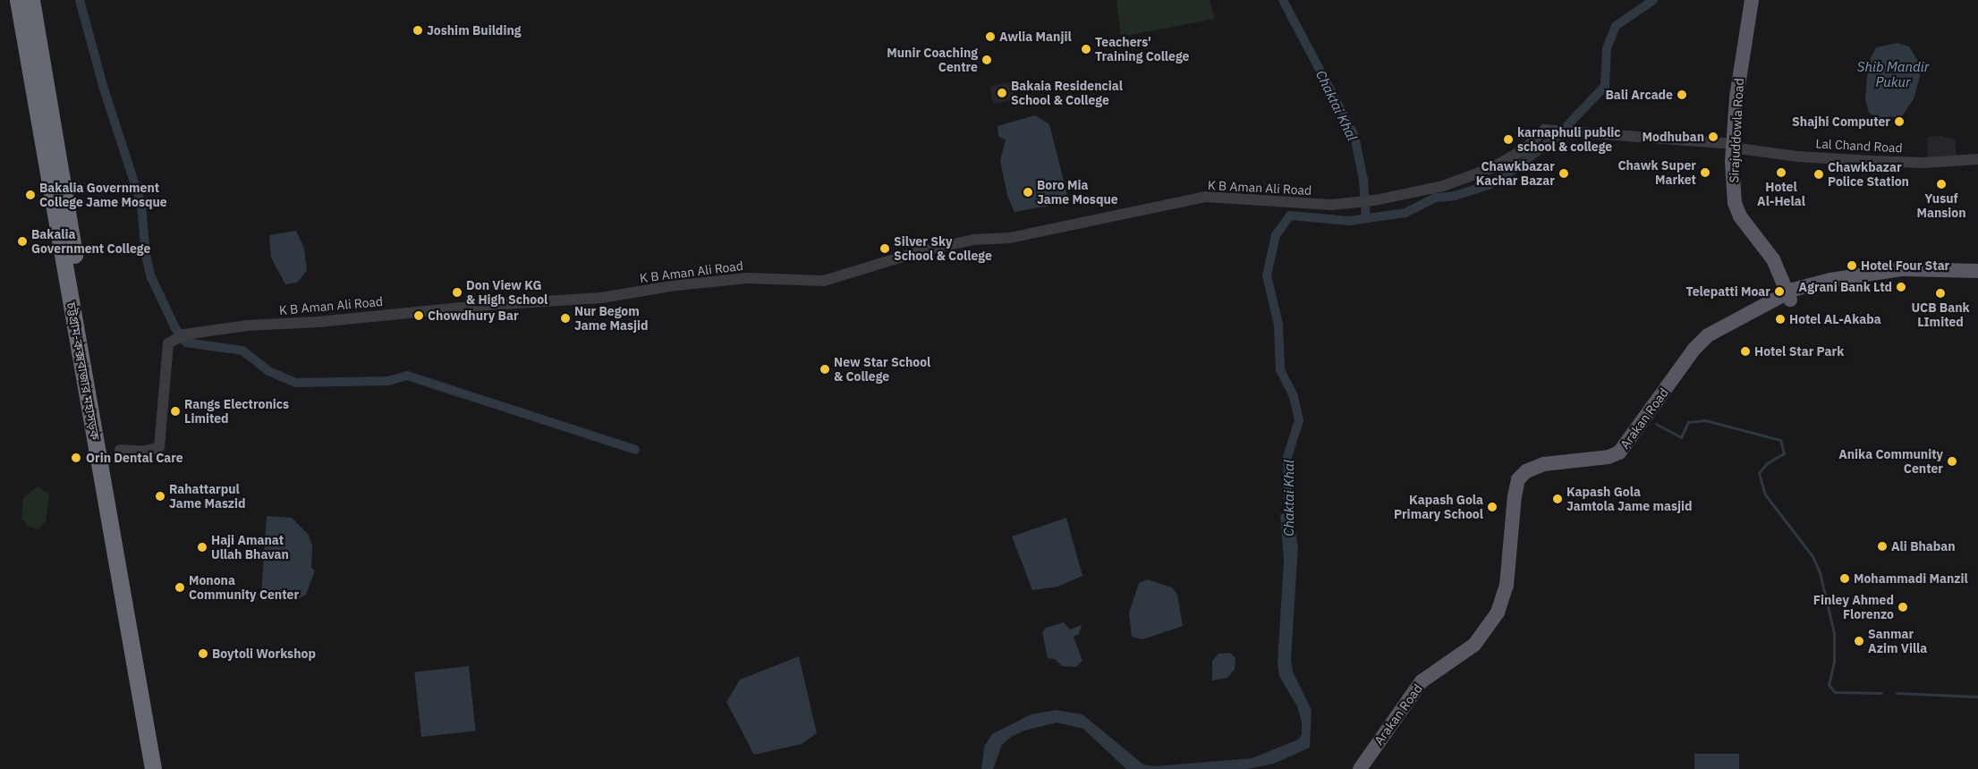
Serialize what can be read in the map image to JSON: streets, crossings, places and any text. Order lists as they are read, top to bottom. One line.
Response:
{"streets":{"highway":["চট্টগ্রাম-কক্সবাজার মহাসড়ক"],"main road":["Sirajuddowla Road","Arakan Road"],"street":["Lal Chand Road","K B Aman Ali Road"]},"crossings":[["Sirajuddowla Road","Lal Chand Road"],["Sirajuddowla Road","K B Aman Ali Road"],["Sirajuddowla Road","Arakan Road"],["Lal Chand Road","K B Aman Ali Road"]],"water":["Shib Mandir Pukur","Chaktai Khal"],"places":["Joshim Building","Awlia Manjil","Teachers' Training College","Munir Coaching Centre","Bakaia Residencial School & College","Bali Arcade","Shajhi Computer","Modhuban","karnaphuli public school & college","Chawk Super Market","Hotel Al-Helal","Chawkbazar Kachar Bazar","Chawkbazar Police Station","Yusuf Mansion","Boro Mia Jame Mosque","Bakalia Government College Jame Mosque","Bakalia Government College","Silver Sky School & College","Hotel Four Star","Agrani Bank Ltd","Telepatti Moar","Don View KG & High School","UCB Bank LImited","Chowdhury Bar","Nur Begom Jame Masjid","Hotel AL-Akaba","Hotel Star Park","New Star School & College","Rangs Electronics Limited","Orin Dental Care","Anika Community Center","Rahattarpul Jame Maszid","Kapash Gola Jamtola Jame masjid","Kapash Gola Primary School","Ali Bhaban","Haji Amanat Ullah Bhavan","Mohammadi Manzil","Monona Community Center","Finley Ahmed Florenzo","Sanmar Azim Villa","Boytoli Workshop"]}
